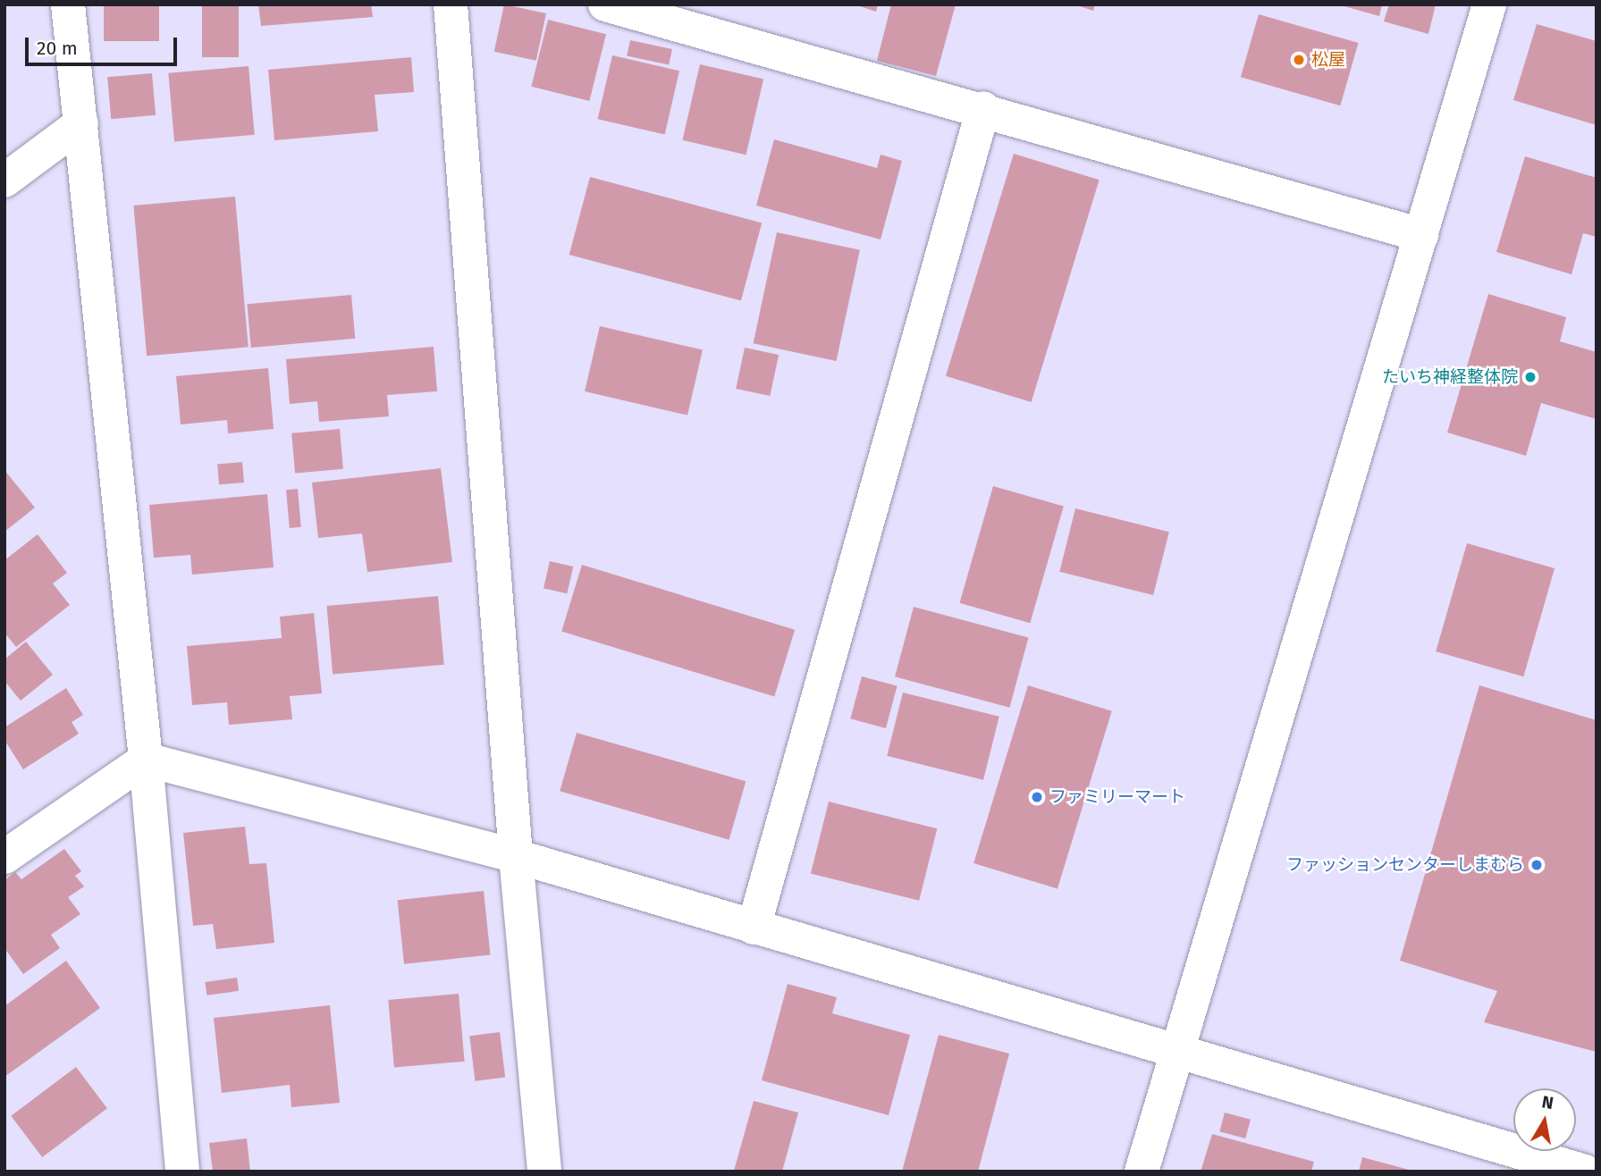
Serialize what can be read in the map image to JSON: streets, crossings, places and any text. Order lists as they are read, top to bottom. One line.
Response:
{"places":["松屋","たいち神経整体院","ファミリーマート","ファッションセンターしまむら"],"scale_bar":"20 m","north":"top"}
